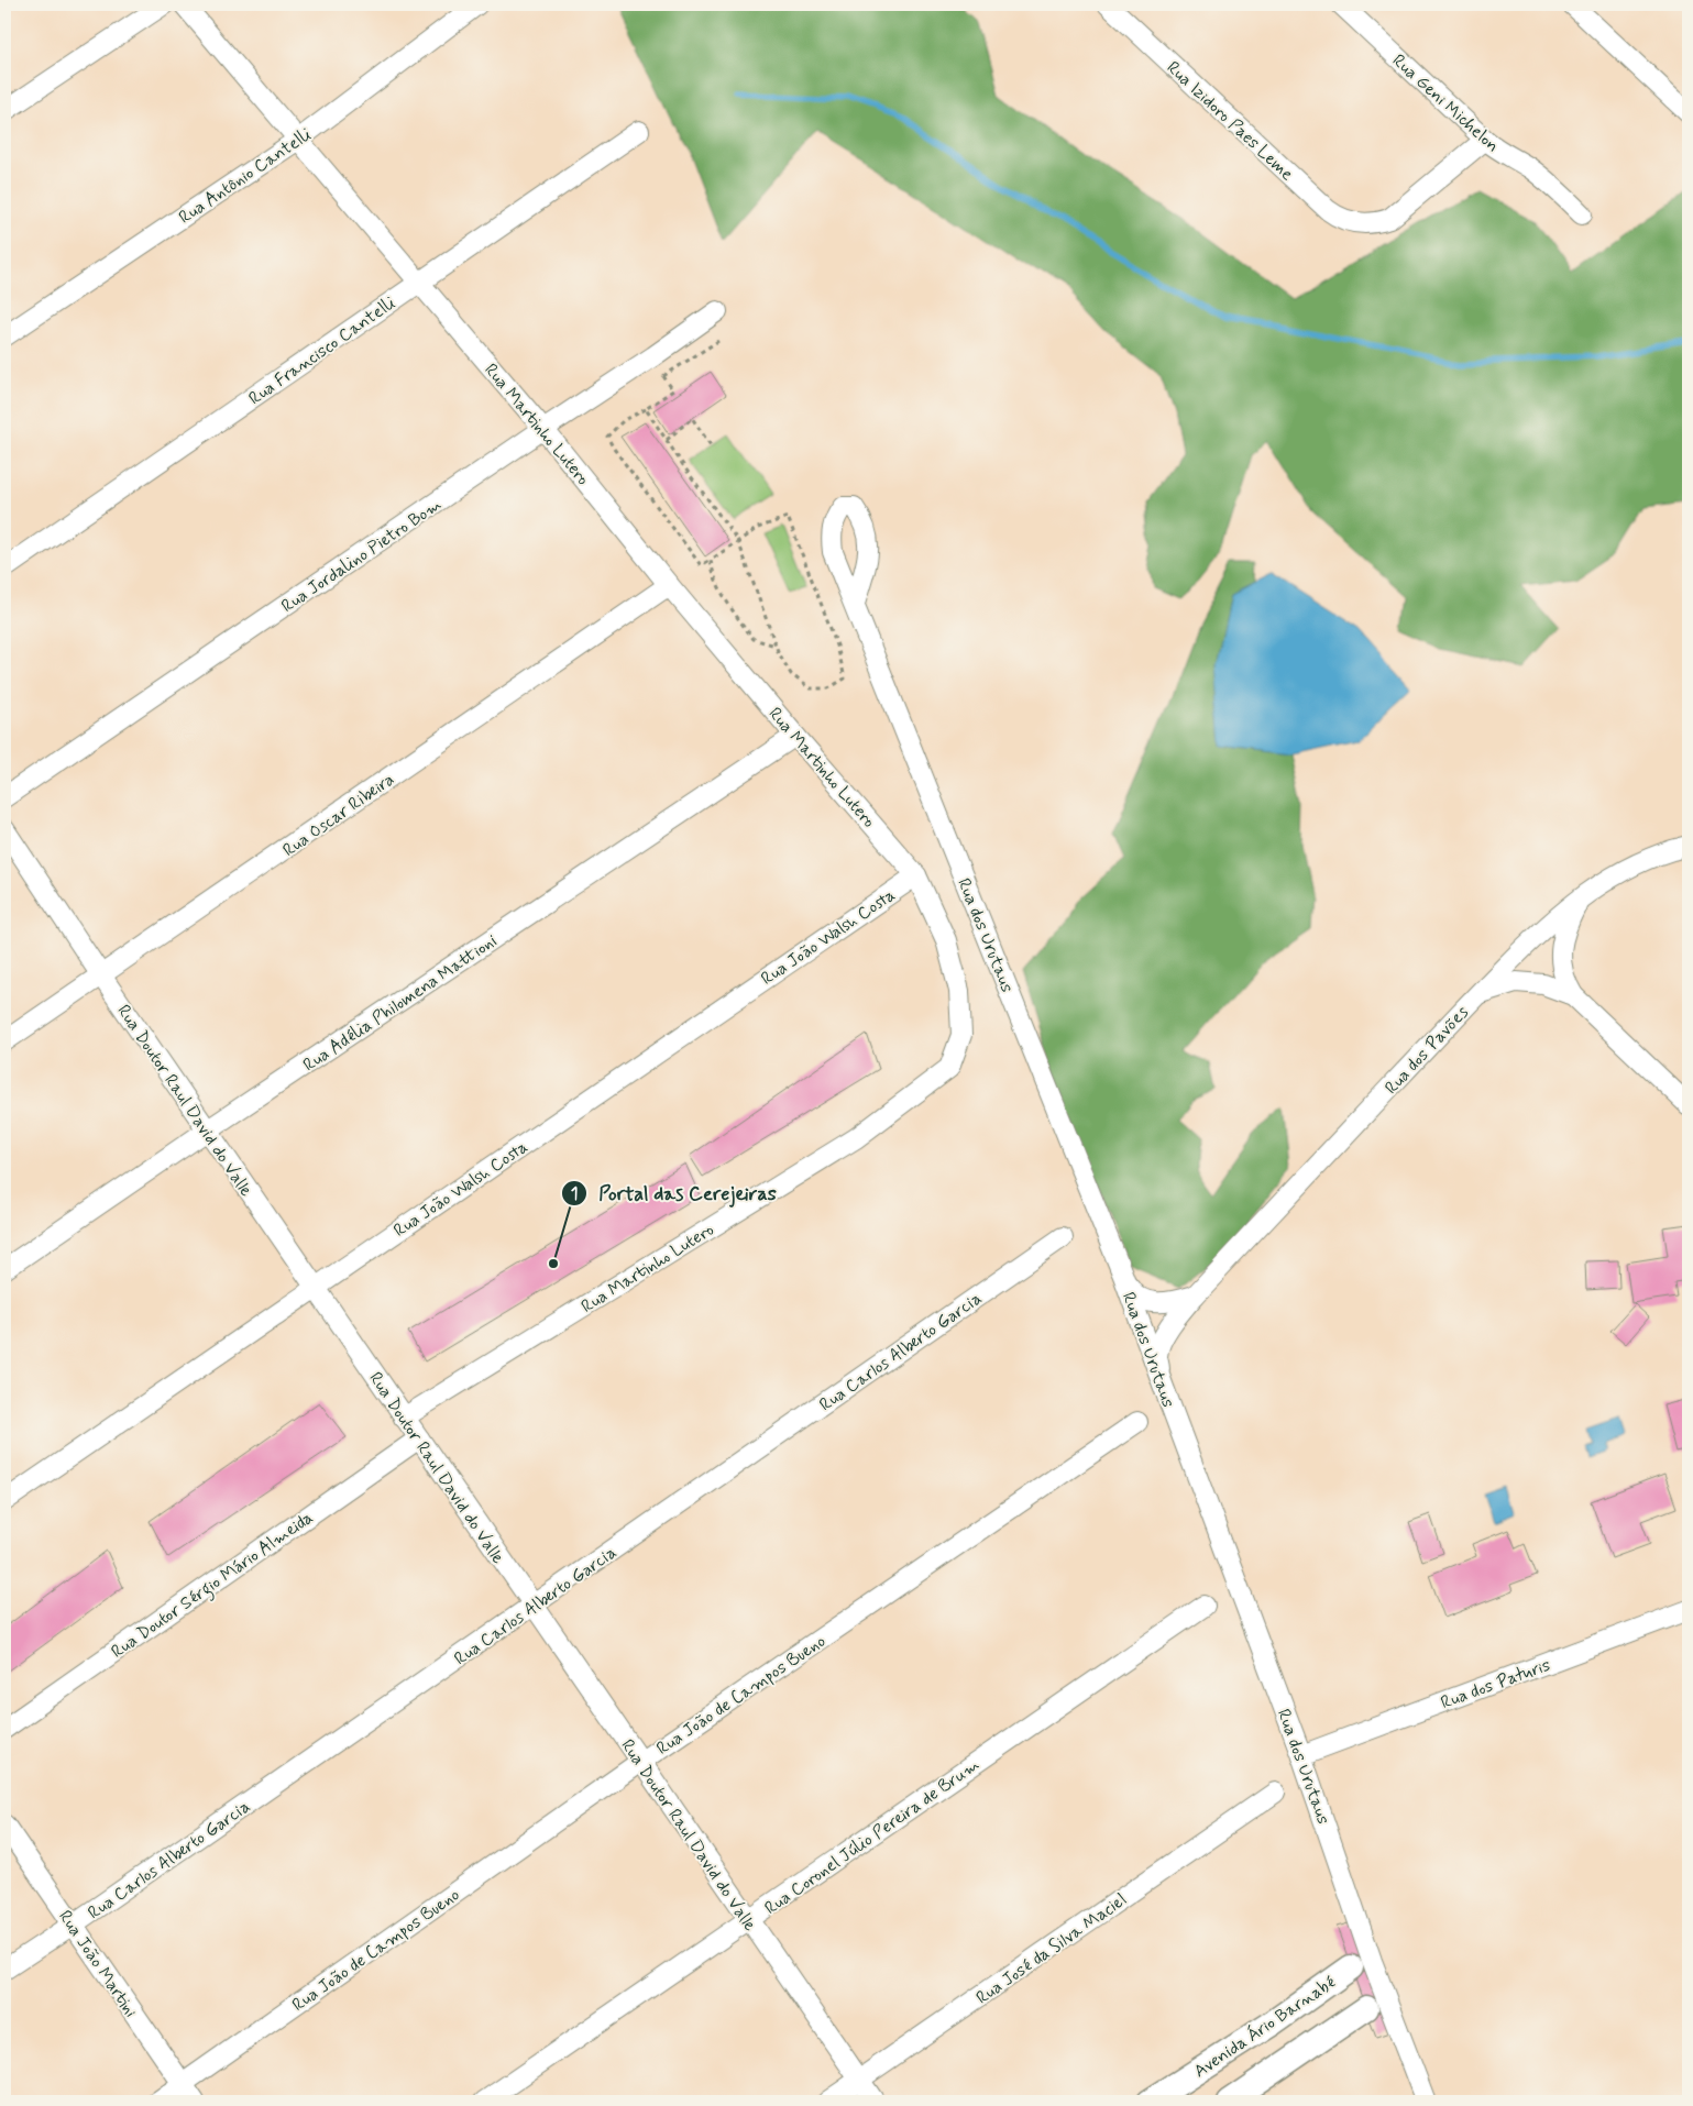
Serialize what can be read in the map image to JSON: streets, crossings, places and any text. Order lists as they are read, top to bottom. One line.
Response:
{"streets":{"main road":["Avenida Ário Barnabé"],"street":["Rua Geni Michelon","Rua Izidoro Paes Leme","Rua Antônio Cantelli","Rua Francisco Cantelli","Rua Martinho Lutero","Rua Jordalino Pietro Bom","Rua Oscar Ribeira","Rua dos Urutaus","Rua João Walsh Costa","Rua Adélia Philomena Mattioni","Rua dos Pavões","Rua Doutor Raul David do Valle","Rua Carlos Alberto Garcia","Rua Doutor Sérgio Mário Almeida","Rua dos Paturis","Rua João de Campos Bueno","Rua Coronel Júlio Pereira de Brum","Rua José da Silva Maciel","Rua João Martini"]},"crossings":[["Rua Geni Michelon","Rua Izidoro Paes Leme"],["Rua Antônio Cantelli","Rua Martinho Lutero"],["Rua Francisco Cantelli","Rua Martinho Lutero"],["Rua Martinho Lutero","Rua Jordalino Pietro Bom"],["Rua Martinho Lutero","Rua Oscar Ribeira"],["Rua Martinho Lutero","Rua João Walsh Costa"],["Rua Martinho Lutero","Rua Adélia Philomena Mattioni"],["Rua Martinho Lutero","Rua Doutor Raul David do Valle"],["Rua Oscar Ribeira","Rua Doutor Raul David do Valle"],["Rua dos Urutaus","Rua dos Pavões"],["Rua dos Urutaus","Rua dos Paturis"],["Rua João Walsh Costa","Rua Doutor Raul David do Valle"],["Rua Adélia Philomena Mattioni","Rua Doutor Raul David do Valle"],["Rua Doutor Raul David do Valle","Rua Carlos Alberto Garcia"],["Rua Doutor Raul David do Valle","Rua Doutor Sérgio Mário Almeida"],["Rua Doutor Raul David do Valle","Rua João de Campos Bueno"],["Rua Doutor Raul David do Valle","Rua Coronel Júlio Pereira de Brum"],["Rua Doutor Raul David do Valle","Rua José da Silva Maciel"],["Rua Carlos Alberto Garcia","Rua João Martini"],["Rua João de Campos Bueno","Rua João Martini"]],"places":["Portal das Cerejeiras"]}
